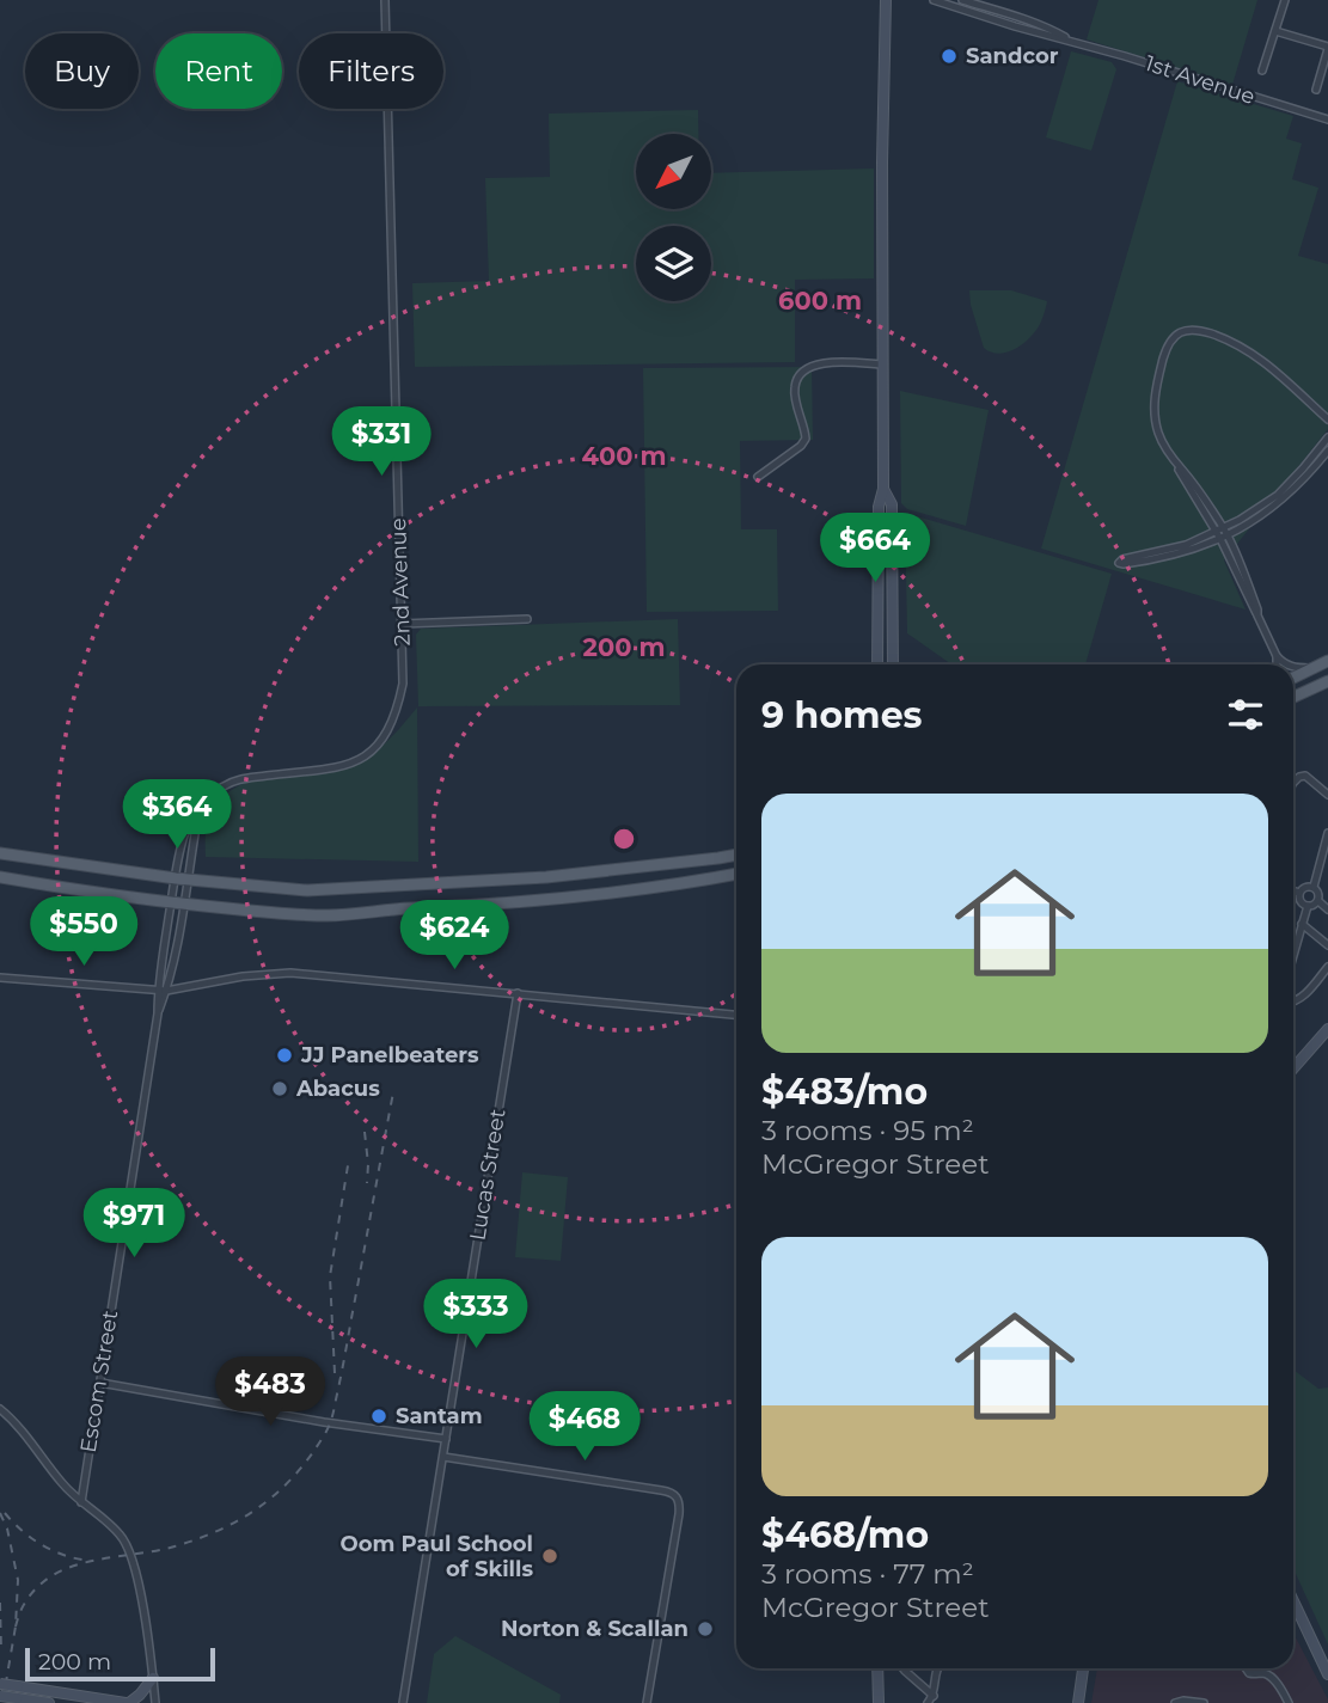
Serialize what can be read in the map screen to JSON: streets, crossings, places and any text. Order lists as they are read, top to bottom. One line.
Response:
{"streets":{"street":["1st Avenue","2nd Avenue","Lucas Street","Escom Street"]},"crossings":[["2nd Avenue","Escom Street"]],"places":["Sandcor","JJ Panelbeaters","Abacus","Santam","Oom Paul School of Skills","Norton & Scallan"],"scale_bar":"200 m","north":"bottom left","page":{"chip":["Buy","Rent","Filters"],"price":["$331","$664","$364","$550","$624","$971","$333","$483","$468"],"heading":"9 homes","list":[{"name":"$483/mo","note":"3 rooms · 95 m² · McGregor Street"},{"name":"$468/mo","note":"3 rooms · 77 m² · McGregor Street"}],"scale":"200 m"},"rings":["600 m","400 m","200 m"]}
